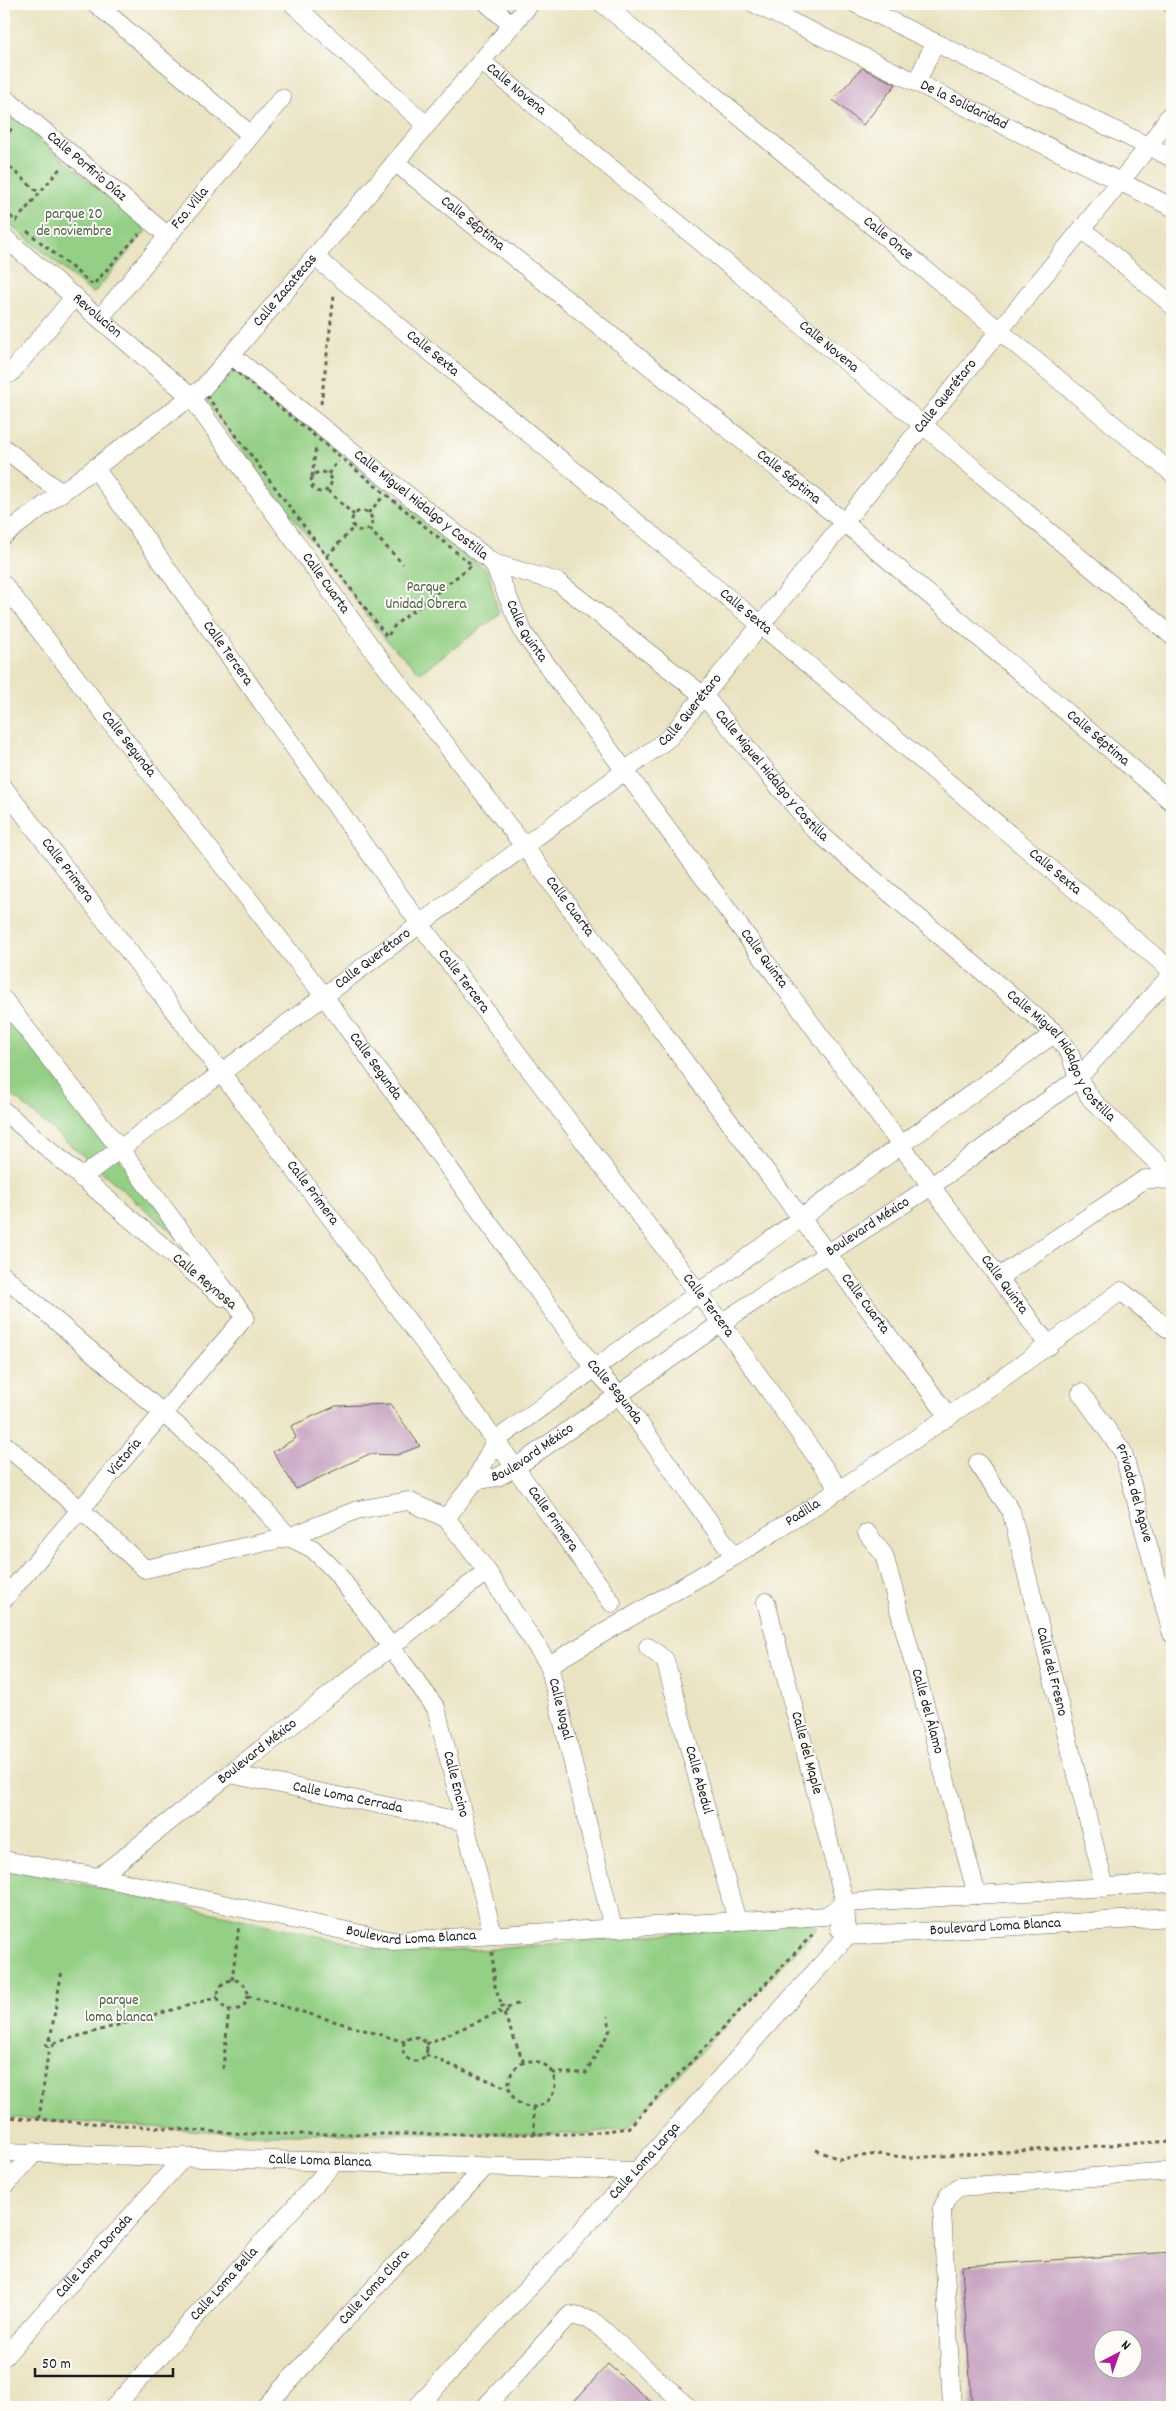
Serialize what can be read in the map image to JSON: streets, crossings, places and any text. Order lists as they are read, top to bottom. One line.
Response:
{"streets":{"street":["Calle Novena","De la Solidaridad","Calle Porfirio Díaz","Fco. Villa","Calle Séptima","Calle Once","Calle Zacatecas","Revolucion","Calle Sexta","Calle Querétaro","Calle Miguel Hidalgo y Costilla","Calle Cuarta","Calle Quinta","Calle Tercera","Calle Segunda","Calle Primera","Boulevard México","Calle Reynosa","Victoria","Privada del Agave","Padilla","Calle del Fresno","Calle Nogal","Calle del Álamo","Calle del Maple","Calle Abedul","Calle Encino","Calle Loma Cerrada","Boulevard Loma Blanca","Calle Loma Blanca","Calle Loma Larga","Calle Loma Dorada","Calle Loma Bella","Calle Loma Clara"]},"crossings":[["Calle Novena","Calle Zacatecas"],["Calle Novena","Calle Querétaro"],["De la Solidaridad","Calle Querétaro"],["Calle Porfirio Díaz","Fco. Villa"],["Fco. Villa","Revolucion"],["Calle Séptima","Calle Zacatecas"],["Calle Séptima","Calle Querétaro"],["Calle Once","Calle Querétaro"],["Calle Zacatecas","Revolucion"],["Calle Zacatecas","Calle Sexta"],["Calle Zacatecas","Calle Miguel Hidalgo y Costilla"],["Calle Zacatecas","Calle Cuarta"],["Calle Zacatecas","Calle Tercera"],["Revolucion","Calle Cuarta"],["Calle Sexta","Calle Querétaro"],["Calle Sexta","Boulevard México"],["Calle Querétaro","Calle Miguel Hidalgo y Costilla"],["Calle Querétaro","Calle Cuarta"],["Calle Querétaro","Calle Quinta"],["Calle Querétaro","Calle Tercera"],["Calle Querétaro","Calle Segunda"],["Calle Querétaro","Calle Primera"],["Calle Querétaro","Calle Reynosa"],["Calle Miguel Hidalgo y Costilla","Calle Quinta"],["Calle Miguel Hidalgo y Costilla","Boulevard México"],["Calle Cuarta","Boulevard México"],["Calle Cuarta","Padilla"],["Calle Quinta","Boulevard México"],["Calle Quinta","Padilla"],["Calle Tercera","Boulevard México"],["Calle Tercera","Padilla"],["Calle Segunda","Boulevard México"],["Calle Segunda","Padilla"],["Calle Primera","Boulevard México"],["Boulevard México","Calle Nogal"],["Boulevard México","Calle Encino"],["Boulevard México","Calle Loma Cerrada"],["Boulevard México","Boulevard Loma Blanca"],["Calle Reynosa","Victoria"],["Padilla","Calle Nogal"],["Calle Nogal","Boulevard Loma Blanca"],["Calle Abedul","Boulevard Loma Blanca"],["Calle Encino","Calle Loma Cerrada"],["Calle Encino","Boulevard Loma Blanca"],["Boulevard Loma Blanca","Calle Loma Larga"],["Calle Loma Blanca","Calle Loma Larga"],["Calle Loma Blanca","Calle Loma Dorada"],["Calle Loma Blanca","Calle Loma Bella"],["Calle Loma Blanca","Calle Loma Clara"]],"parks":["parque 20 de noviembre","Parque Unidad Obrera","parque loma blanca"],"scale_bar":"50 m","north":"top right"}
